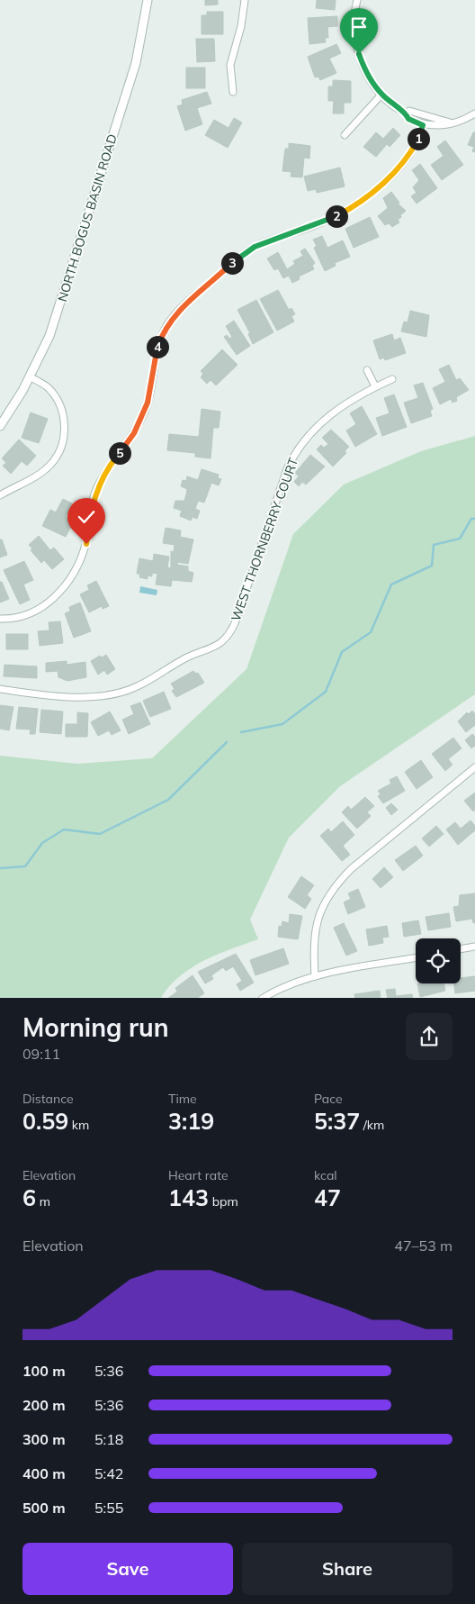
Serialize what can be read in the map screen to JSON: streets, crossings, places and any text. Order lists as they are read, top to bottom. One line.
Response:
{"streets":{"street":["NORTH BOGUS BASIN ROAD","WEST THORNBERRY COURT"]},"page":{"pins":["1","2","3","4","5"],"heading":["Morning run","09:11"],"stats":[["Distance","0.59 km"],["Time","3:19"],["Pace","5:37 /km"],["Elevation","6 m"],["Heart rate","143 bpm"],["kcal","47"]],"chart":["Elevation","47–53 m"],"list":[{"name":"100 m","note":"5:36"},{"name":"200 m","note":"5:36"},{"name":"300 m","note":"5:18"},{"name":"400 m","note":"5:42"},{"name":"500 m","note":"5:55"}],"buttons":["Save","Share"]}}
